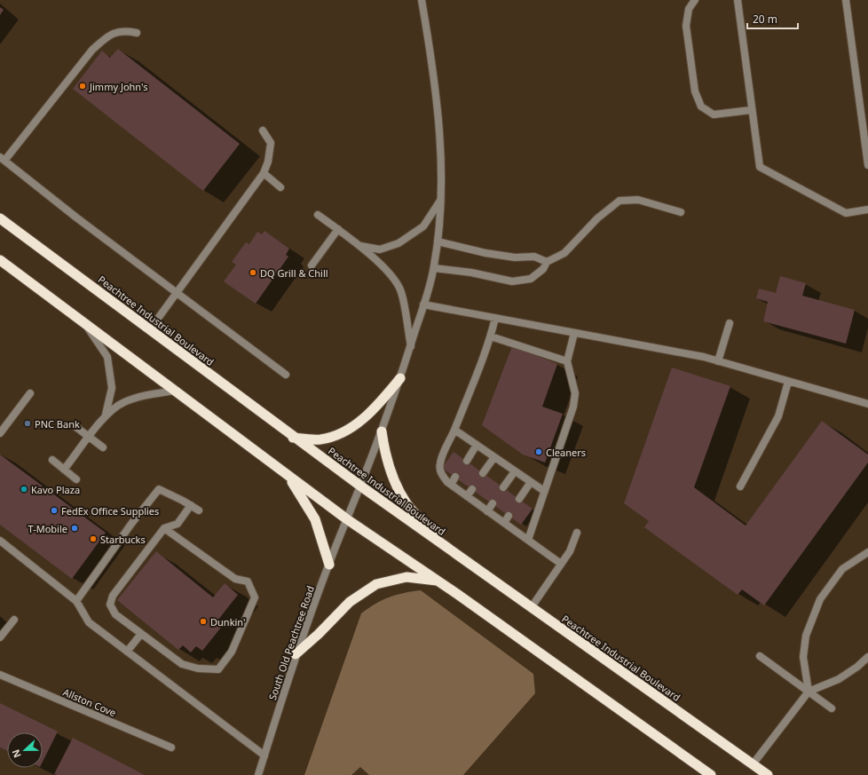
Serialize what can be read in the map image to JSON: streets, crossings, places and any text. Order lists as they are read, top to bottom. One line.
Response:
{"streets":{"highway":["Peachtree Industrial Boulevard"],"street":["South Old Peachtree Road","Allston Cove"]},"crossings":[["Peachtree Industrial Boulevard","South Old Peachtree Road"]],"places":["Jimmy John's","DQ Grill & Chill","PNC Bank","Cleaners","Kavo Plaza","FedEx Office Supplies","T-Mobile","Starbucks","Dunkin'"],"scale_bar":"20 m","north":"left"}
